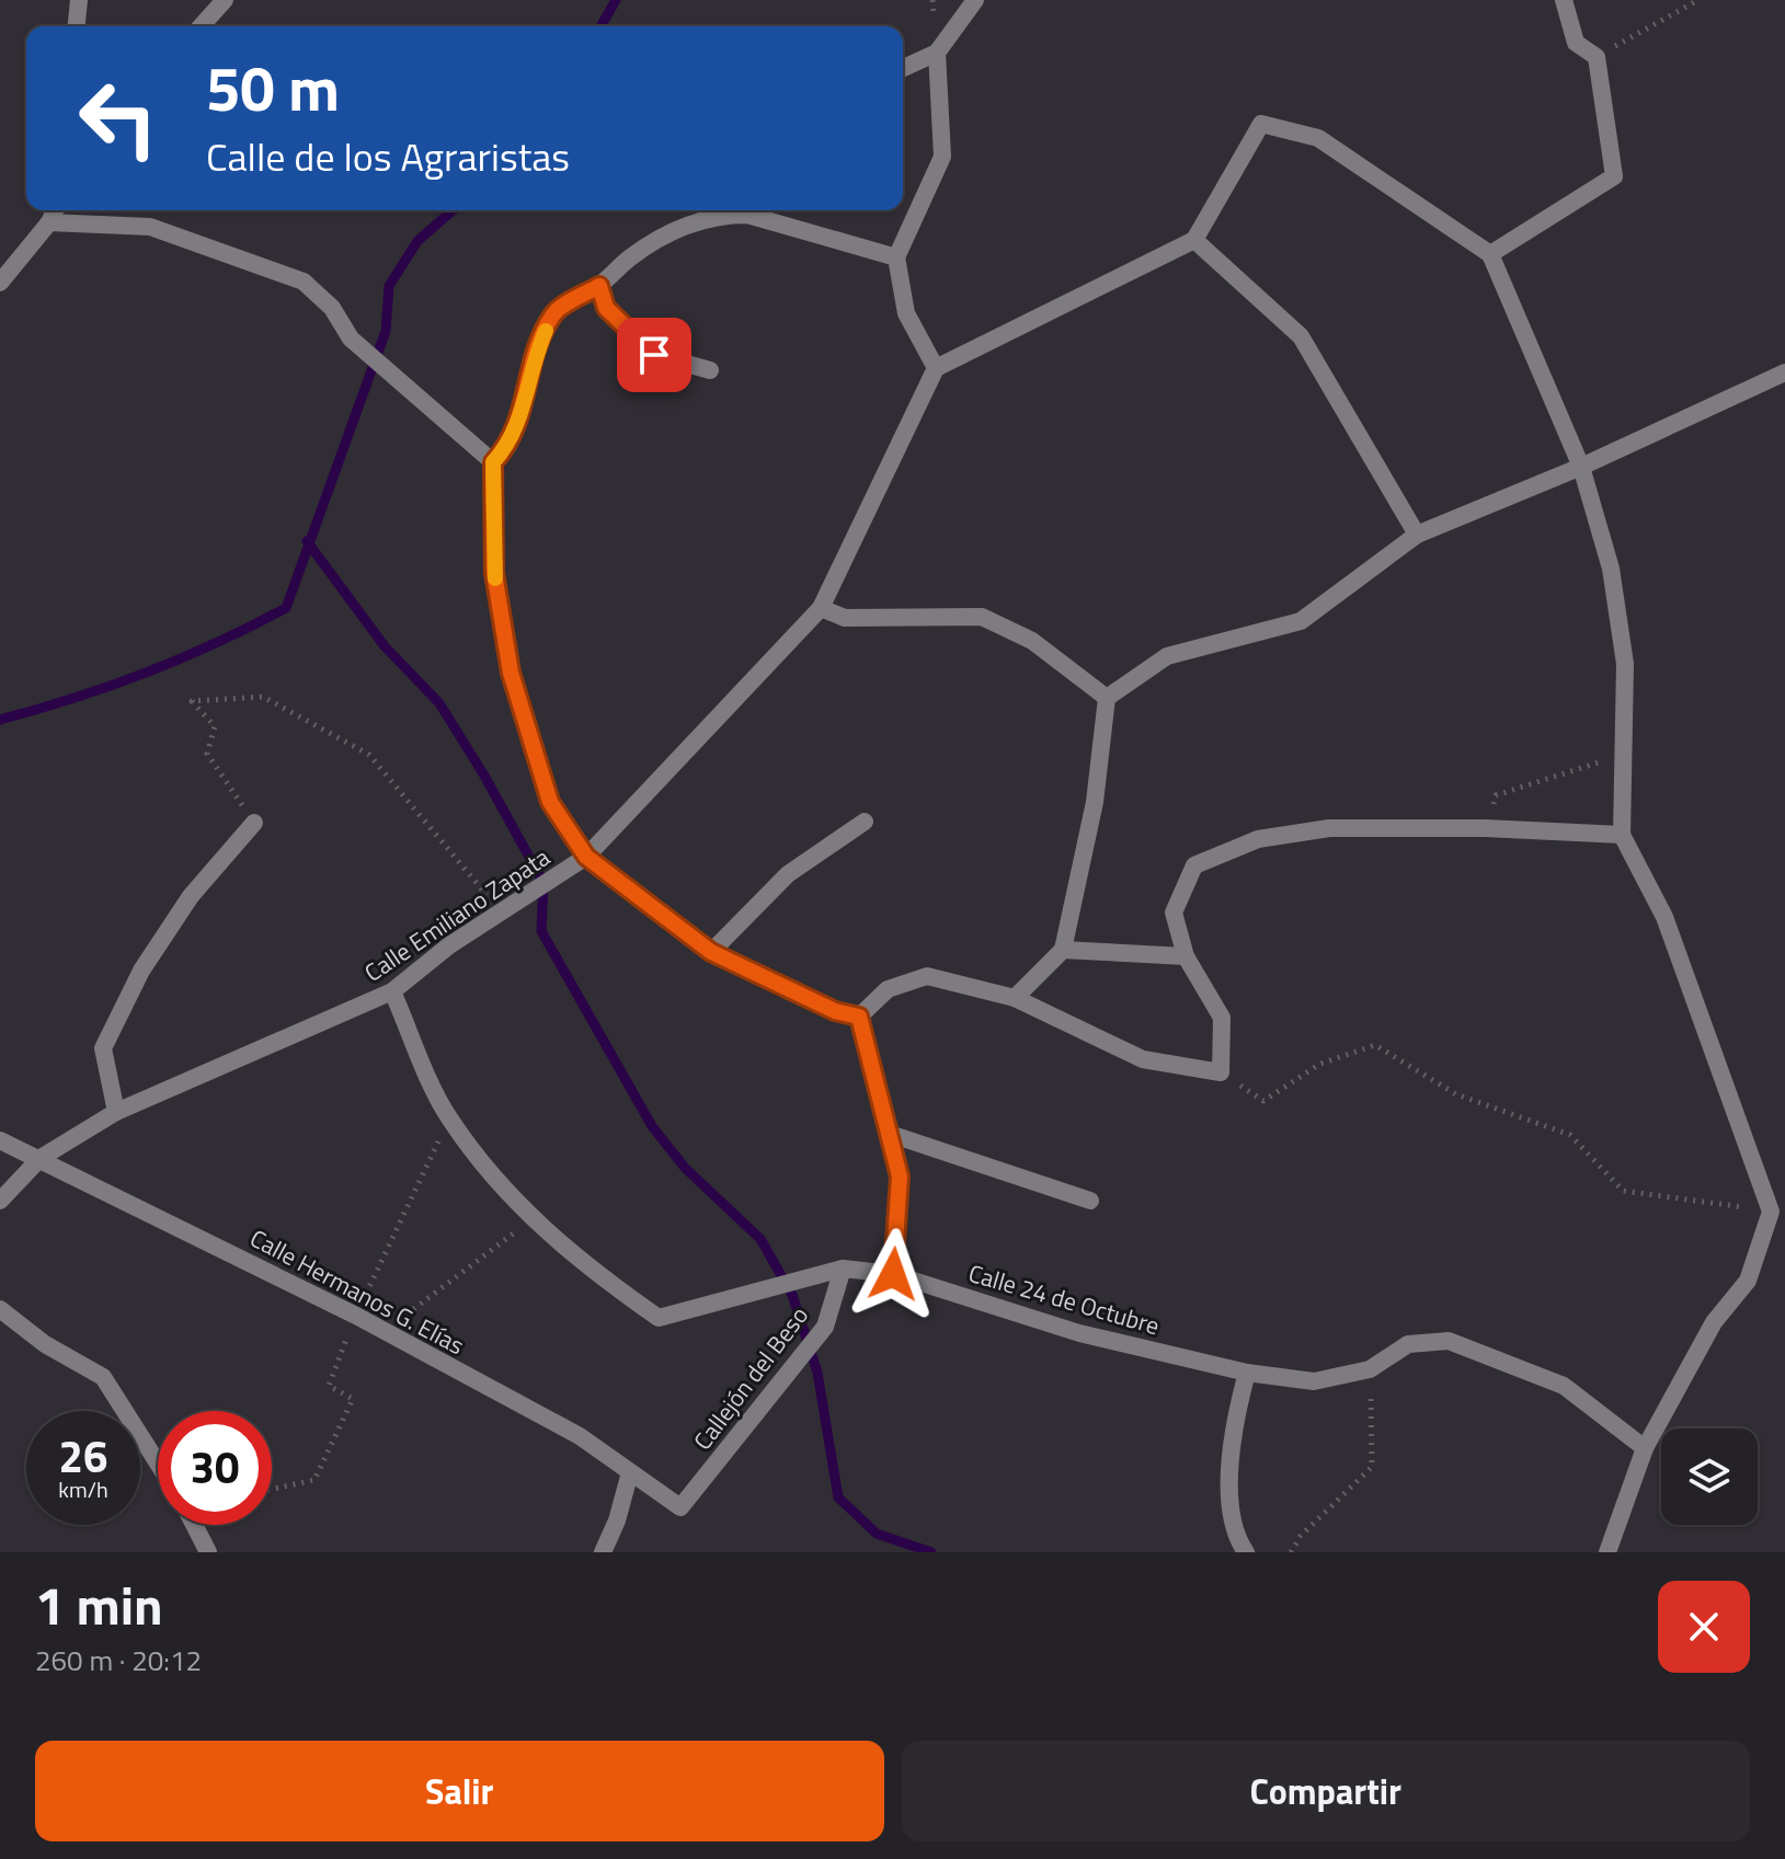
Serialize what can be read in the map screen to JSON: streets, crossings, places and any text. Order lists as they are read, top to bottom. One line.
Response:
{"streets":{"street":["Calle Emiliano Zapata","Calle Hermanos G. Elías","Calle 24 de Octubre","Callejón del Beso"]},"crossings":[["Calle Emiliano Zapata","Calle Hermanos G. Elías"],["Calle Emiliano Zapata","Calle 24 de Octubre"],["Calle Hermanos G. Elías","Callejón del Beso"],["Calle 24 de Octubre","Callejón del Beso"]],"page":{"turn":["50 m","Calle de los Agraristas"],"speed":"26 km/h","limit":"30","heading":["1 min","260 m · 20:12"],"buttons":["Salir","Compartir"]}}
